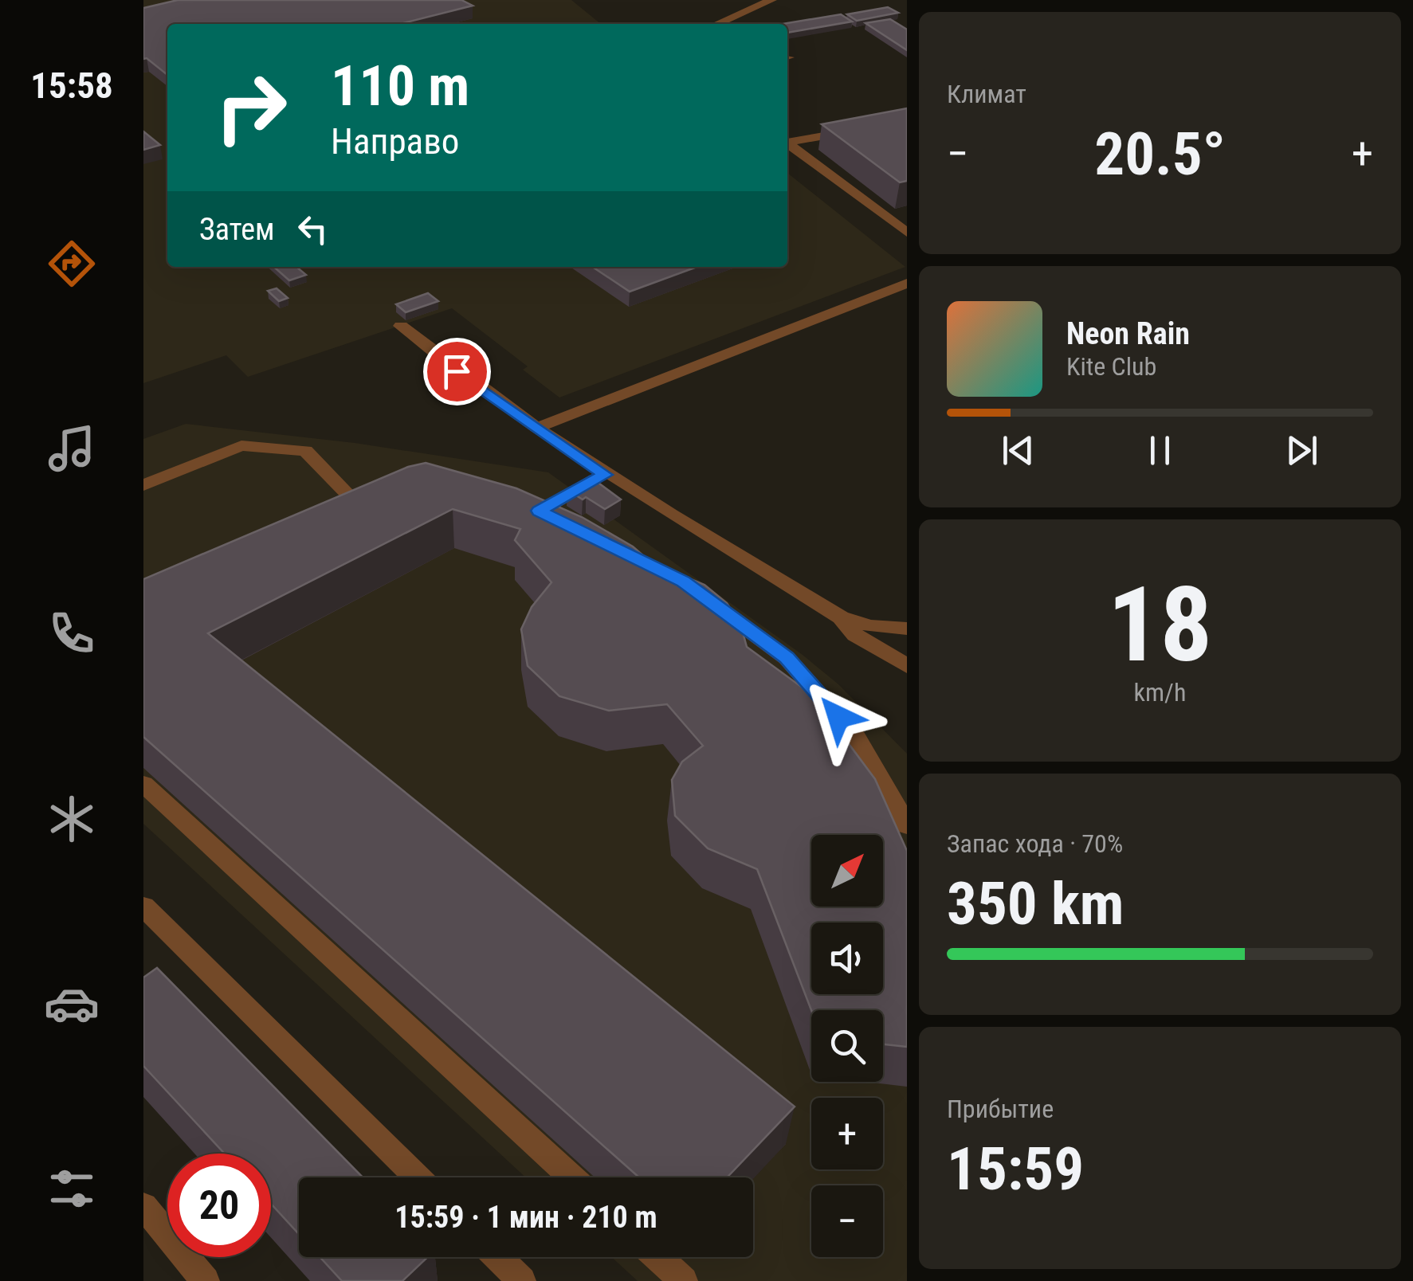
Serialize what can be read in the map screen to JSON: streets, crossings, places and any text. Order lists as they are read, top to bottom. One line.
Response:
{"north":"top right","page":{"tabs":"15:58","tile":["Климат",["18","km/h"],["Запас хода · 70%","350 km"],["Прибытие","15:59"]],"turn":["110 m","Направо"],"heat":["−","20.5°","+"],"then":"Затем","song":["Neon Rain","Kite Club"],"map_buttons":["+","−"],"limit":"20","trip":"15:59 · 1 мин · 210 m"}}
